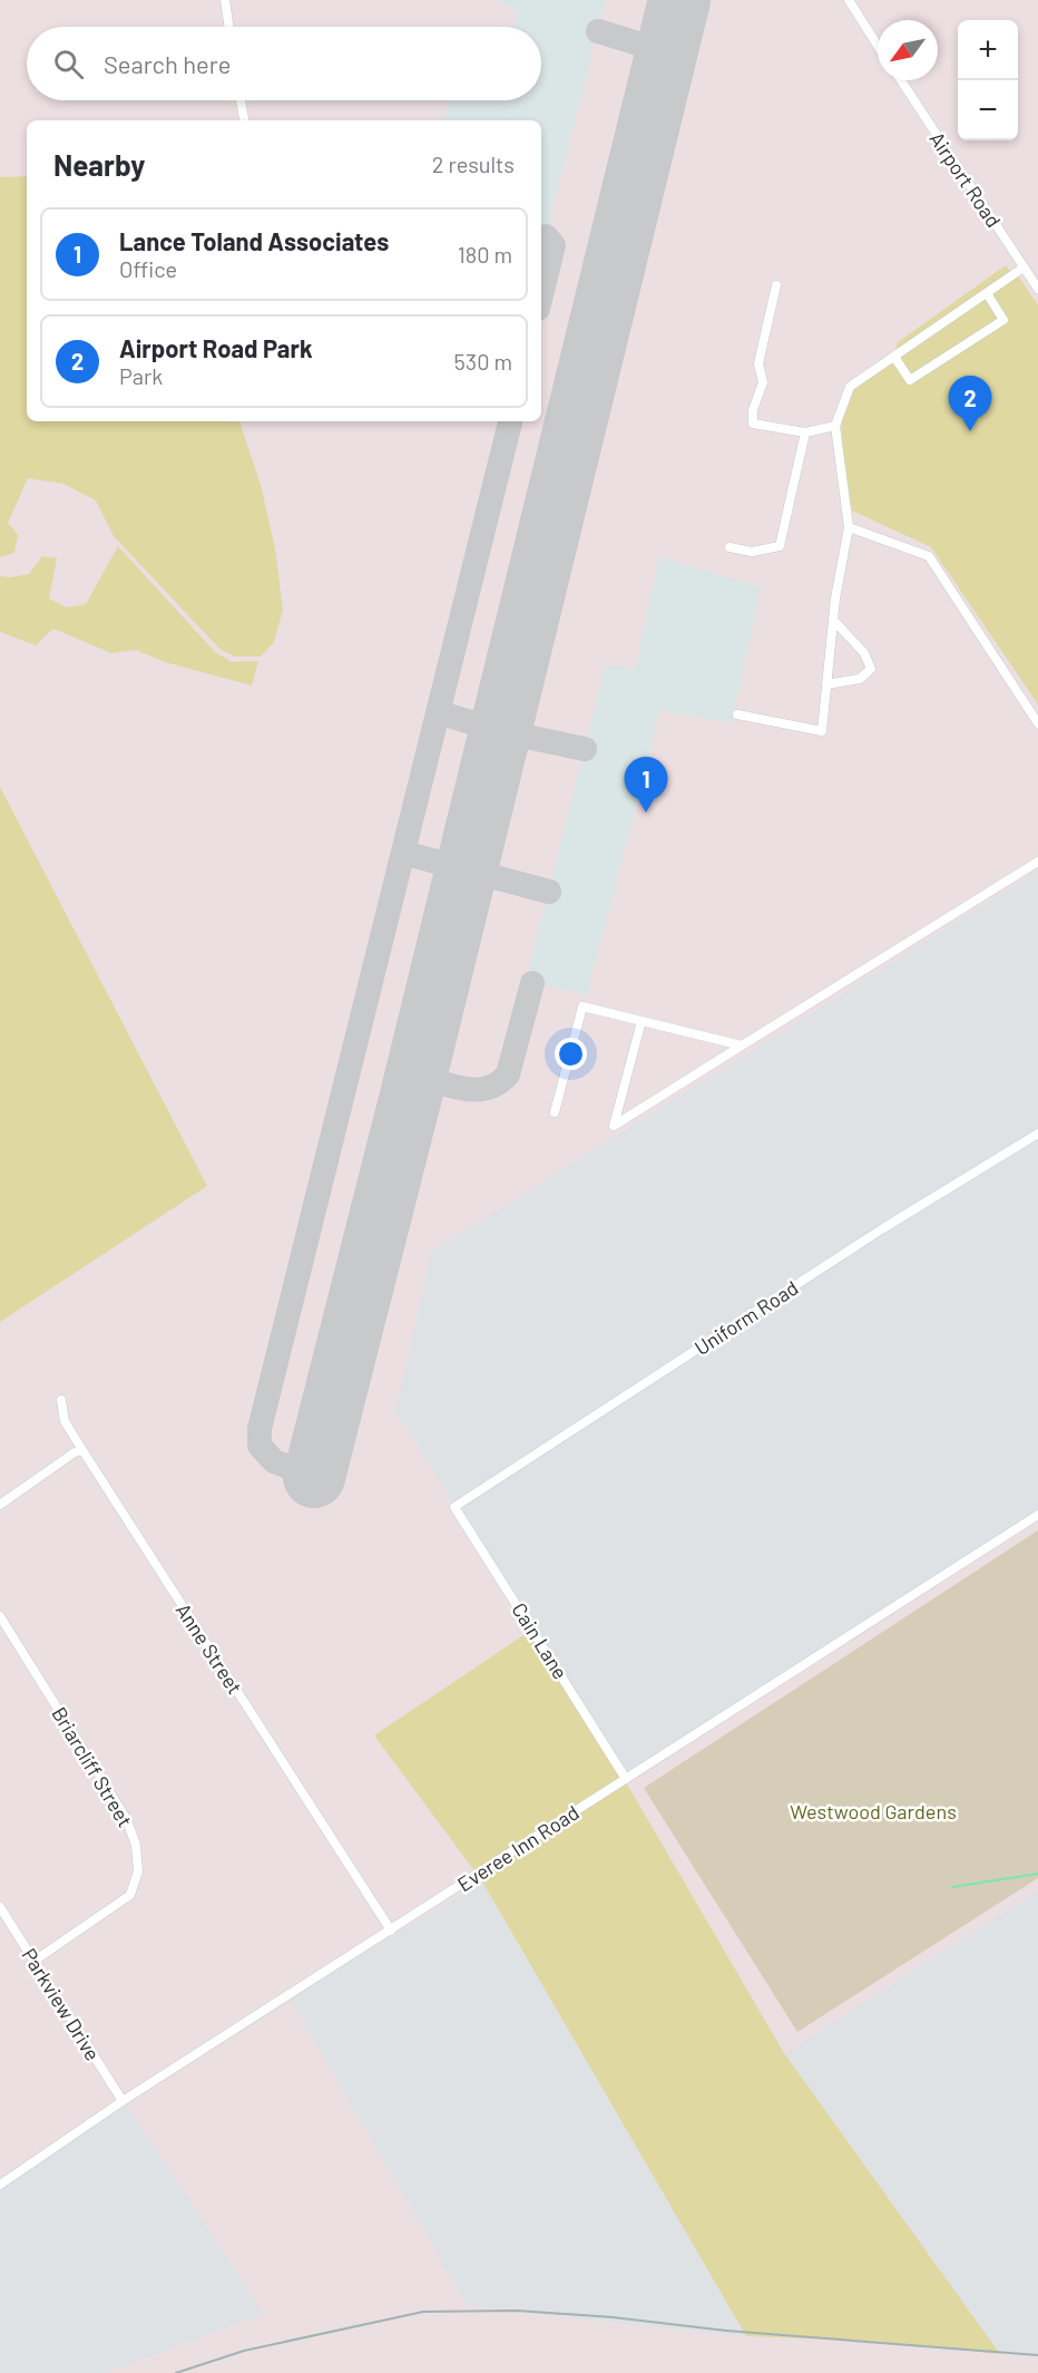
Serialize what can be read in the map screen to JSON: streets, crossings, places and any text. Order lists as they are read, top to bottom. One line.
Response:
{"streets":{"street":["Airport Road","Uniform Road","Cain Lane","Anne Street","Briarcliff Street","Everee Inn Road","Parkview Drive"]},"crossings":[["Uniform Road","Cain Lane"],["Cain Lane","Everee Inn Road"],["Anne Street","Everee Inn Road"],["Briarcliff Street","Parkview Drive"],["Everee Inn Road","Parkview Drive"]],"parks":["Westwood Gardens"],"north":"bottom left","page":{"map_buttons":["+","−"],"search":"Search here","heading":["Nearby","2 results"],"list":[{"mark":"1","name":"Lance Toland Associates","note":"Office","value":"180 m"},{"mark":"2","name":"Airport Road Park","note":"Park","value":"530 m"}],"pins":["2","1"]}}
